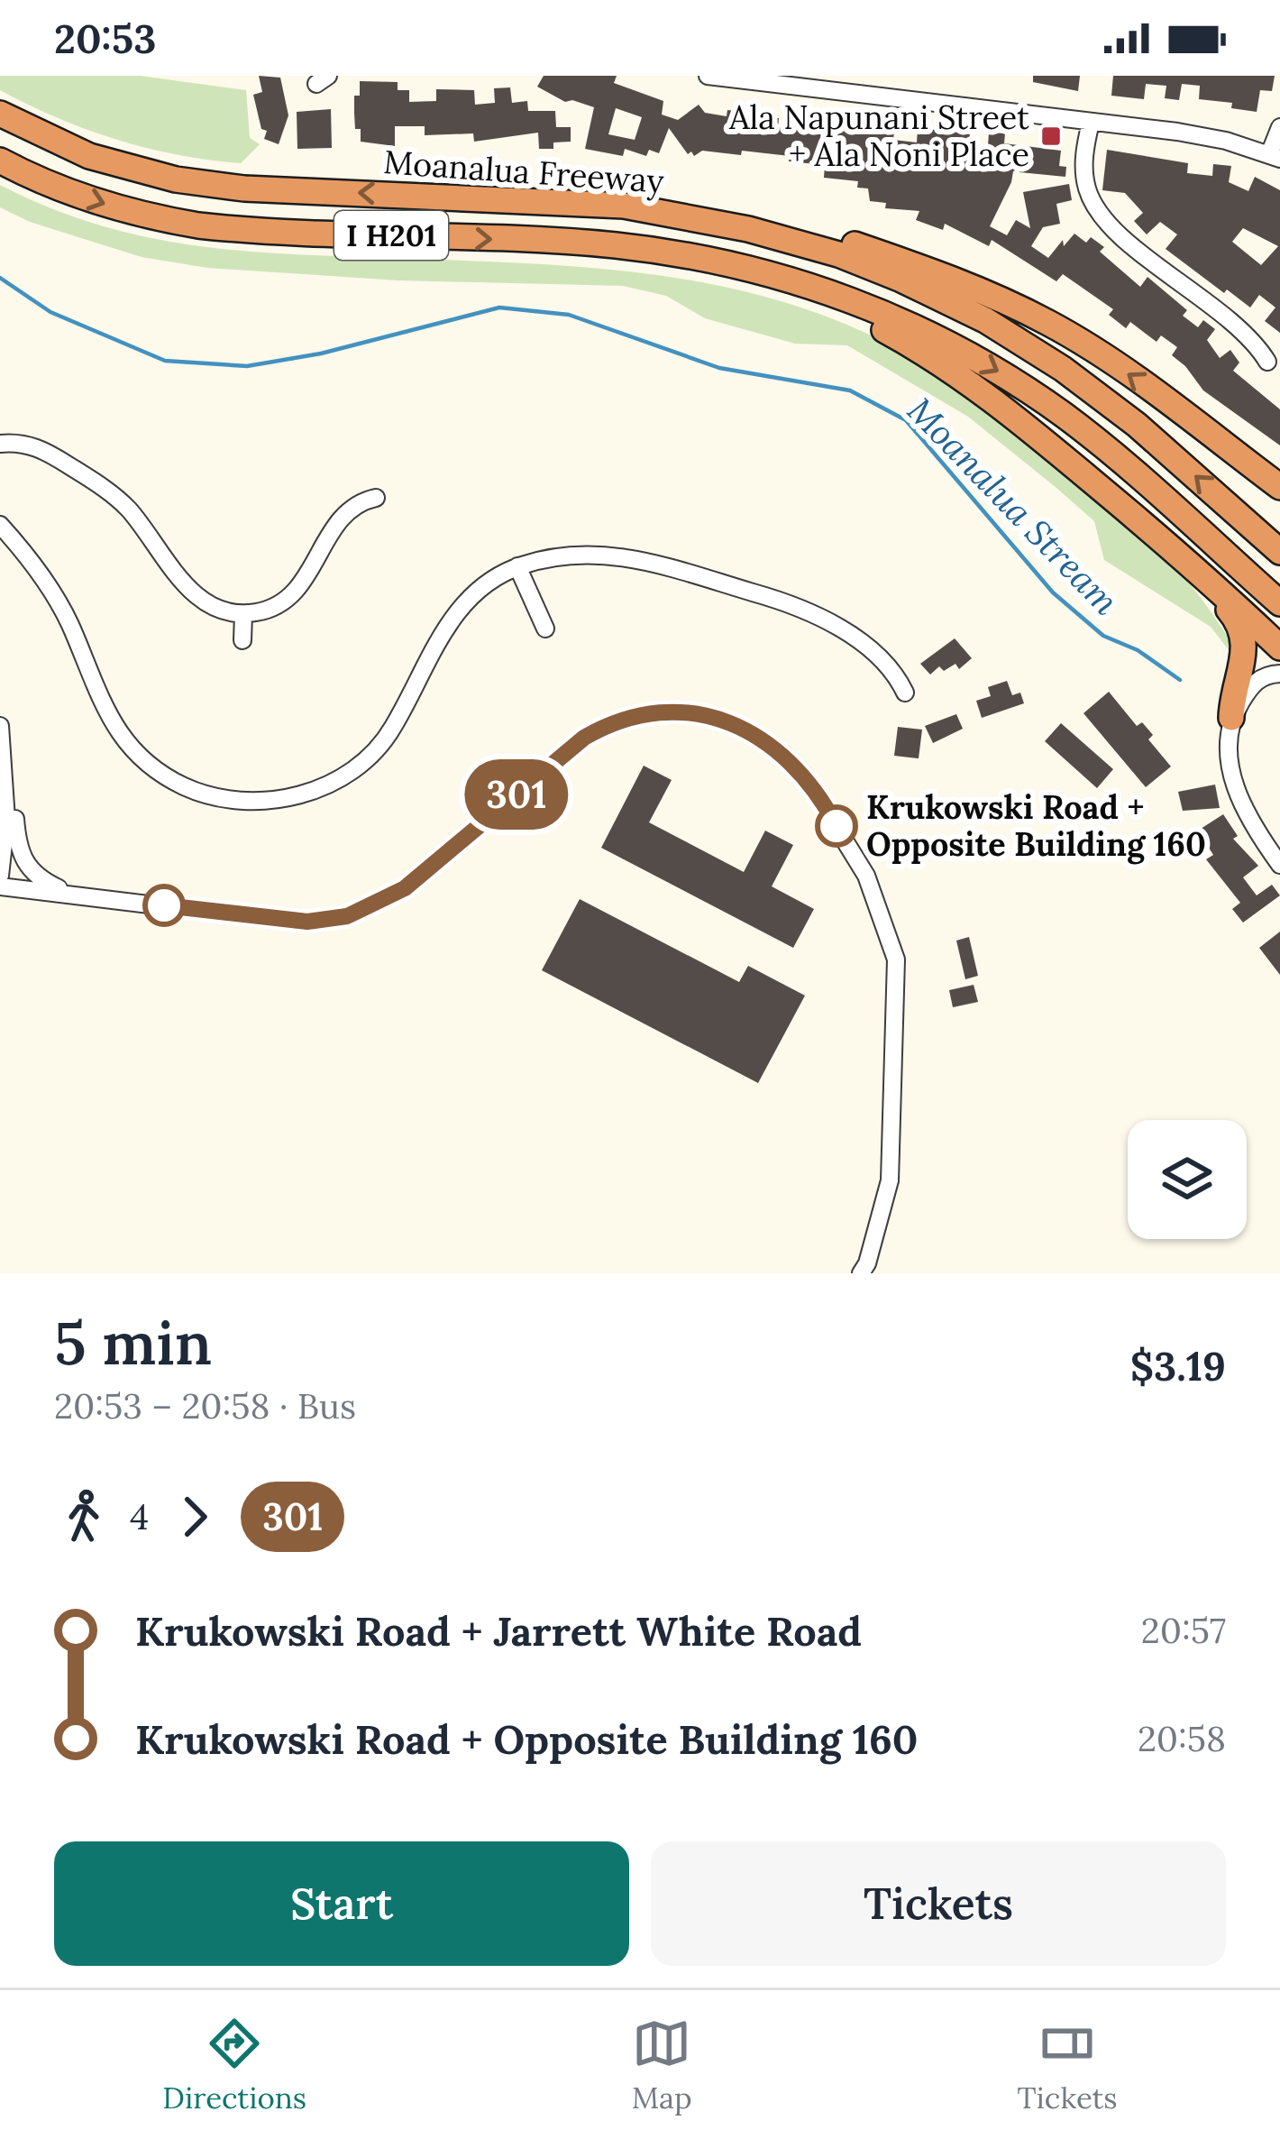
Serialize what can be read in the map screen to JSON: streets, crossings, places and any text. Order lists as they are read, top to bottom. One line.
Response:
{"streets":{"highway":["Moanalua Freeway","I H201"]},"water":["Moanalua Stream"],"places":{"transit":["Ala Napunani Street + Ala Noni Place"],"other":["Krukowski Road + Opposite Building 160"]},"lines":["bus line 301"],"page":{"status":"20:53","on_map":"301","heading":["5 min","20:53 – 20:58 · Bus","$3.19"],"legs":["4","301"],"list":[{"name":"Krukowski Road + Jarrett White Road","value":"20:57"},{"name":"Krukowski Road + Opposite Building 160","value":"20:58"}],"buttons":["Start","Tickets"],"tabs":["Directions","Map","Tickets"]}}
